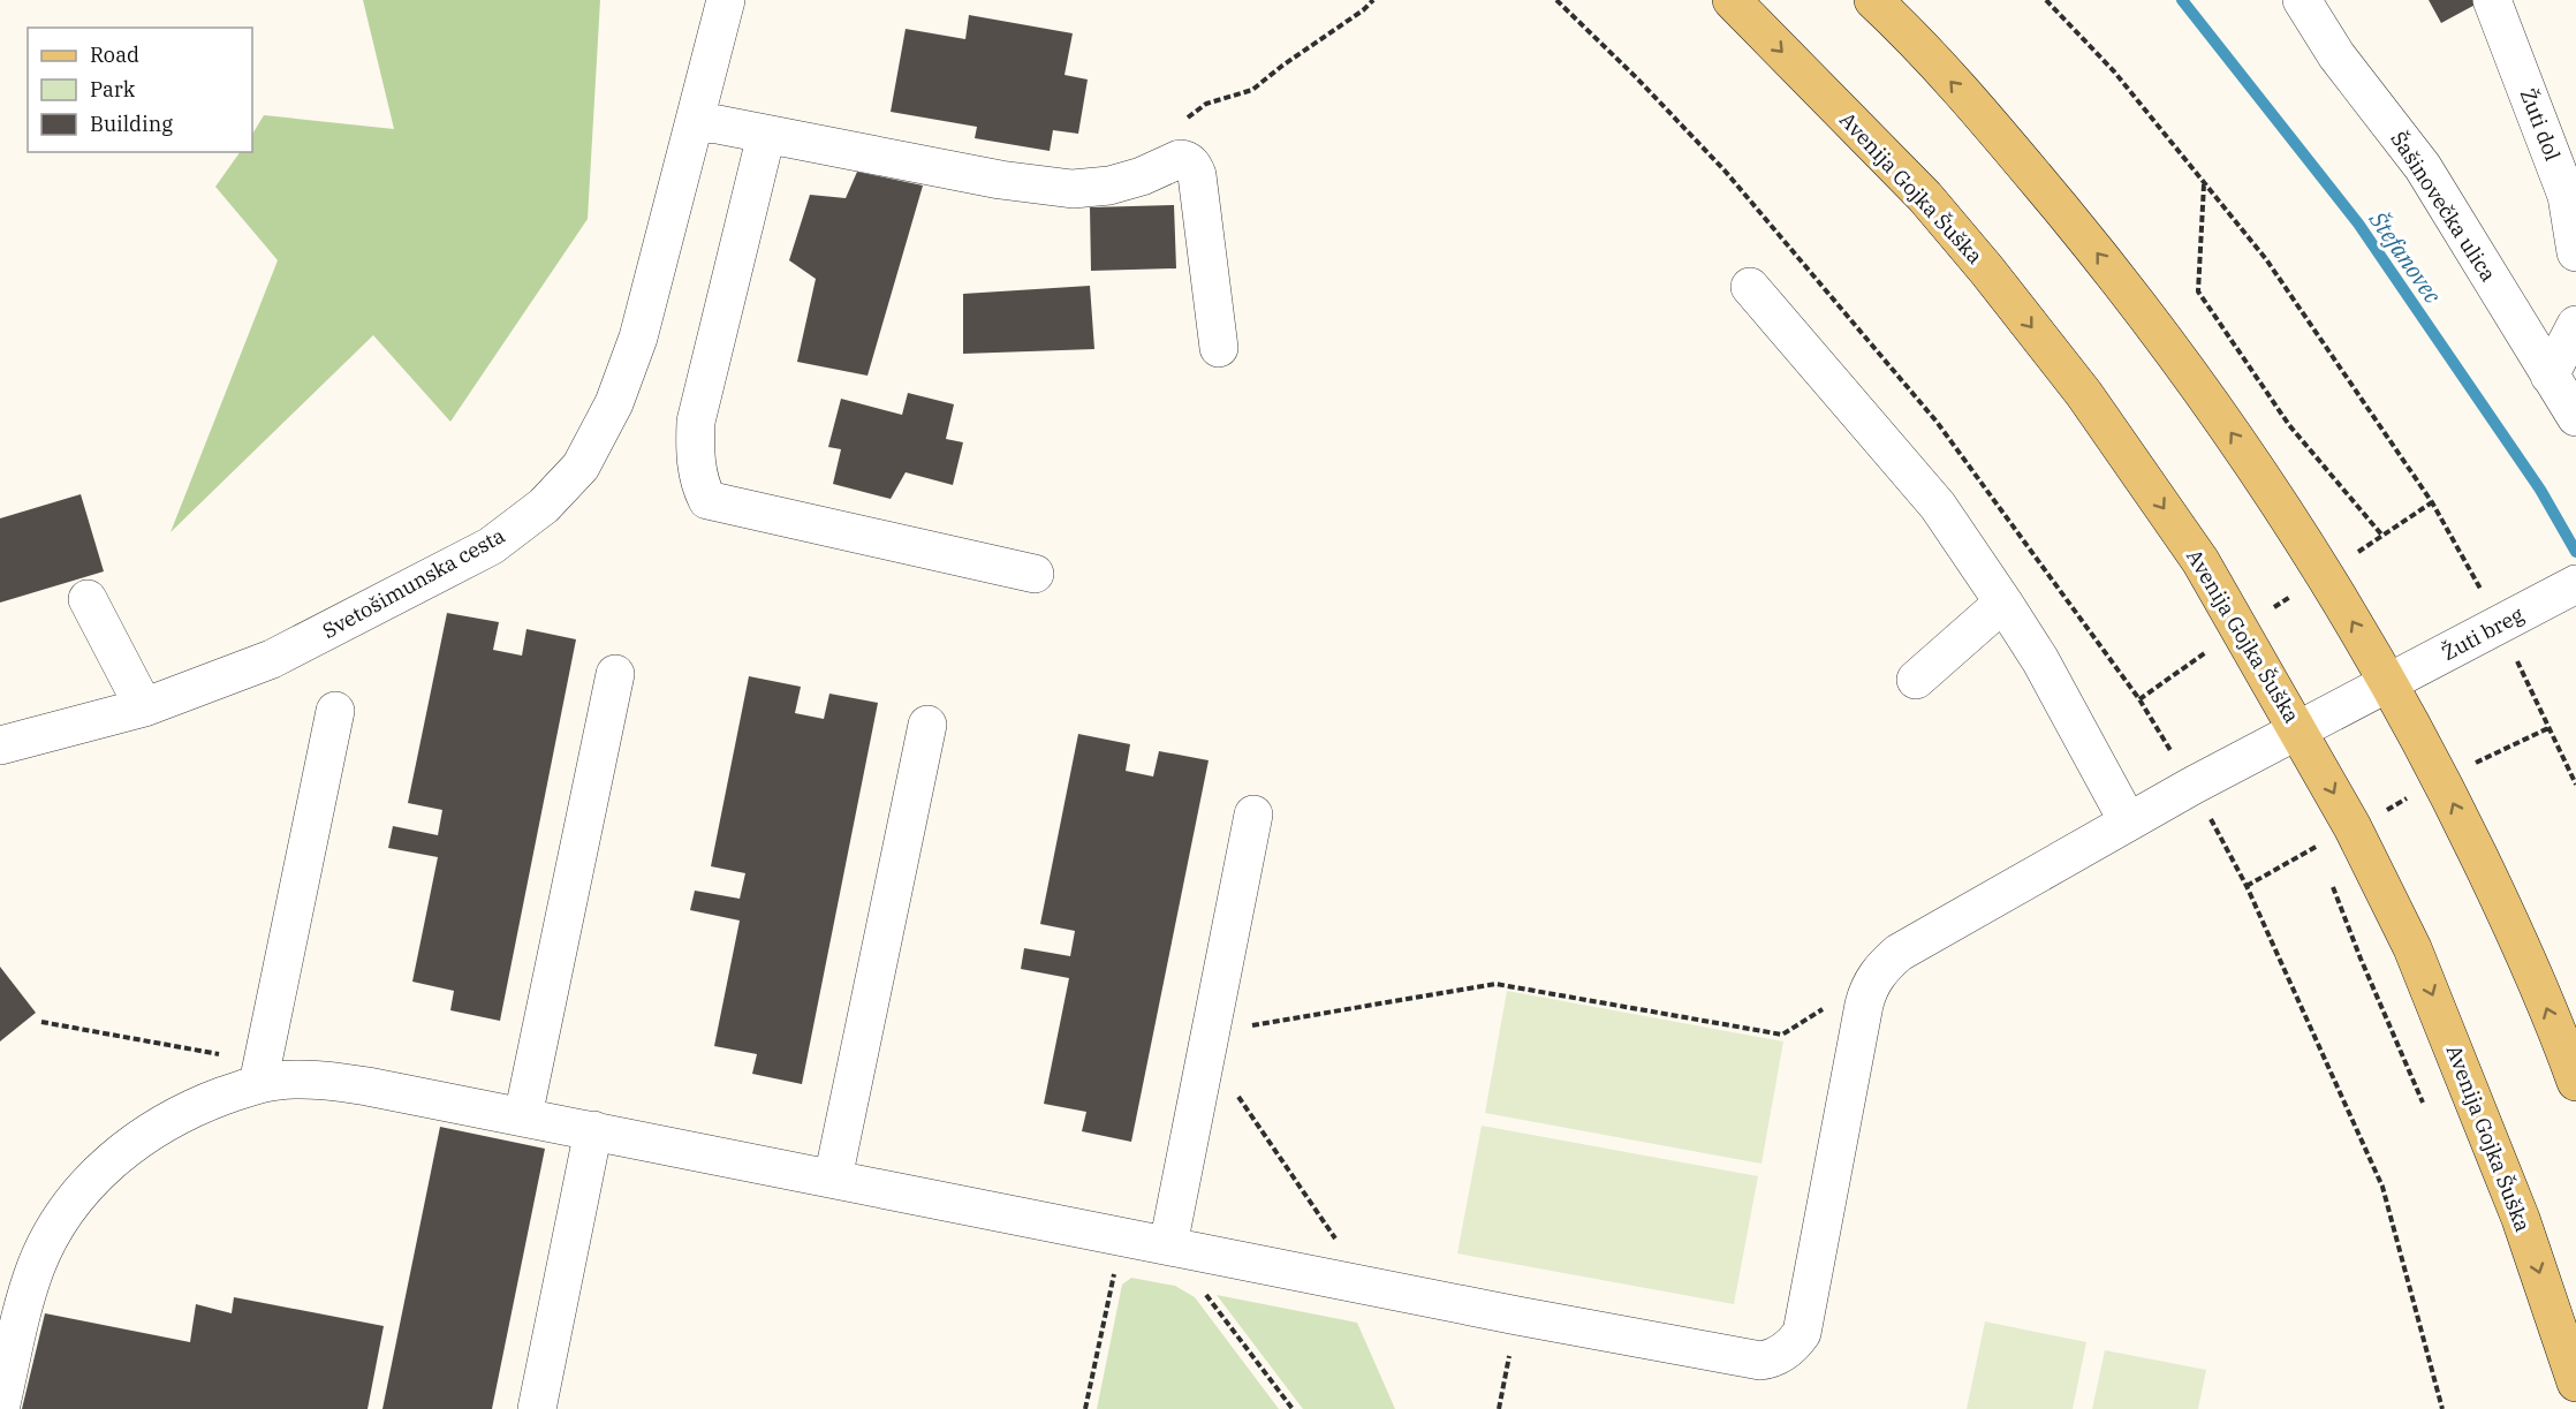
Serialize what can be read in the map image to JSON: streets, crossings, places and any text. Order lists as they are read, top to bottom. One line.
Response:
{"streets":{"main road":["Avenija Gojka Šuška"],"street":["Žuti dol","Šašinovečka ulica","Svetošimunska cesta","Žuti breg"]},"crossings":[["Avenija Gojka Šuška","Žuti breg"]],"water":["Štefanovec"],"legend":["Road","Park","Building"]}
